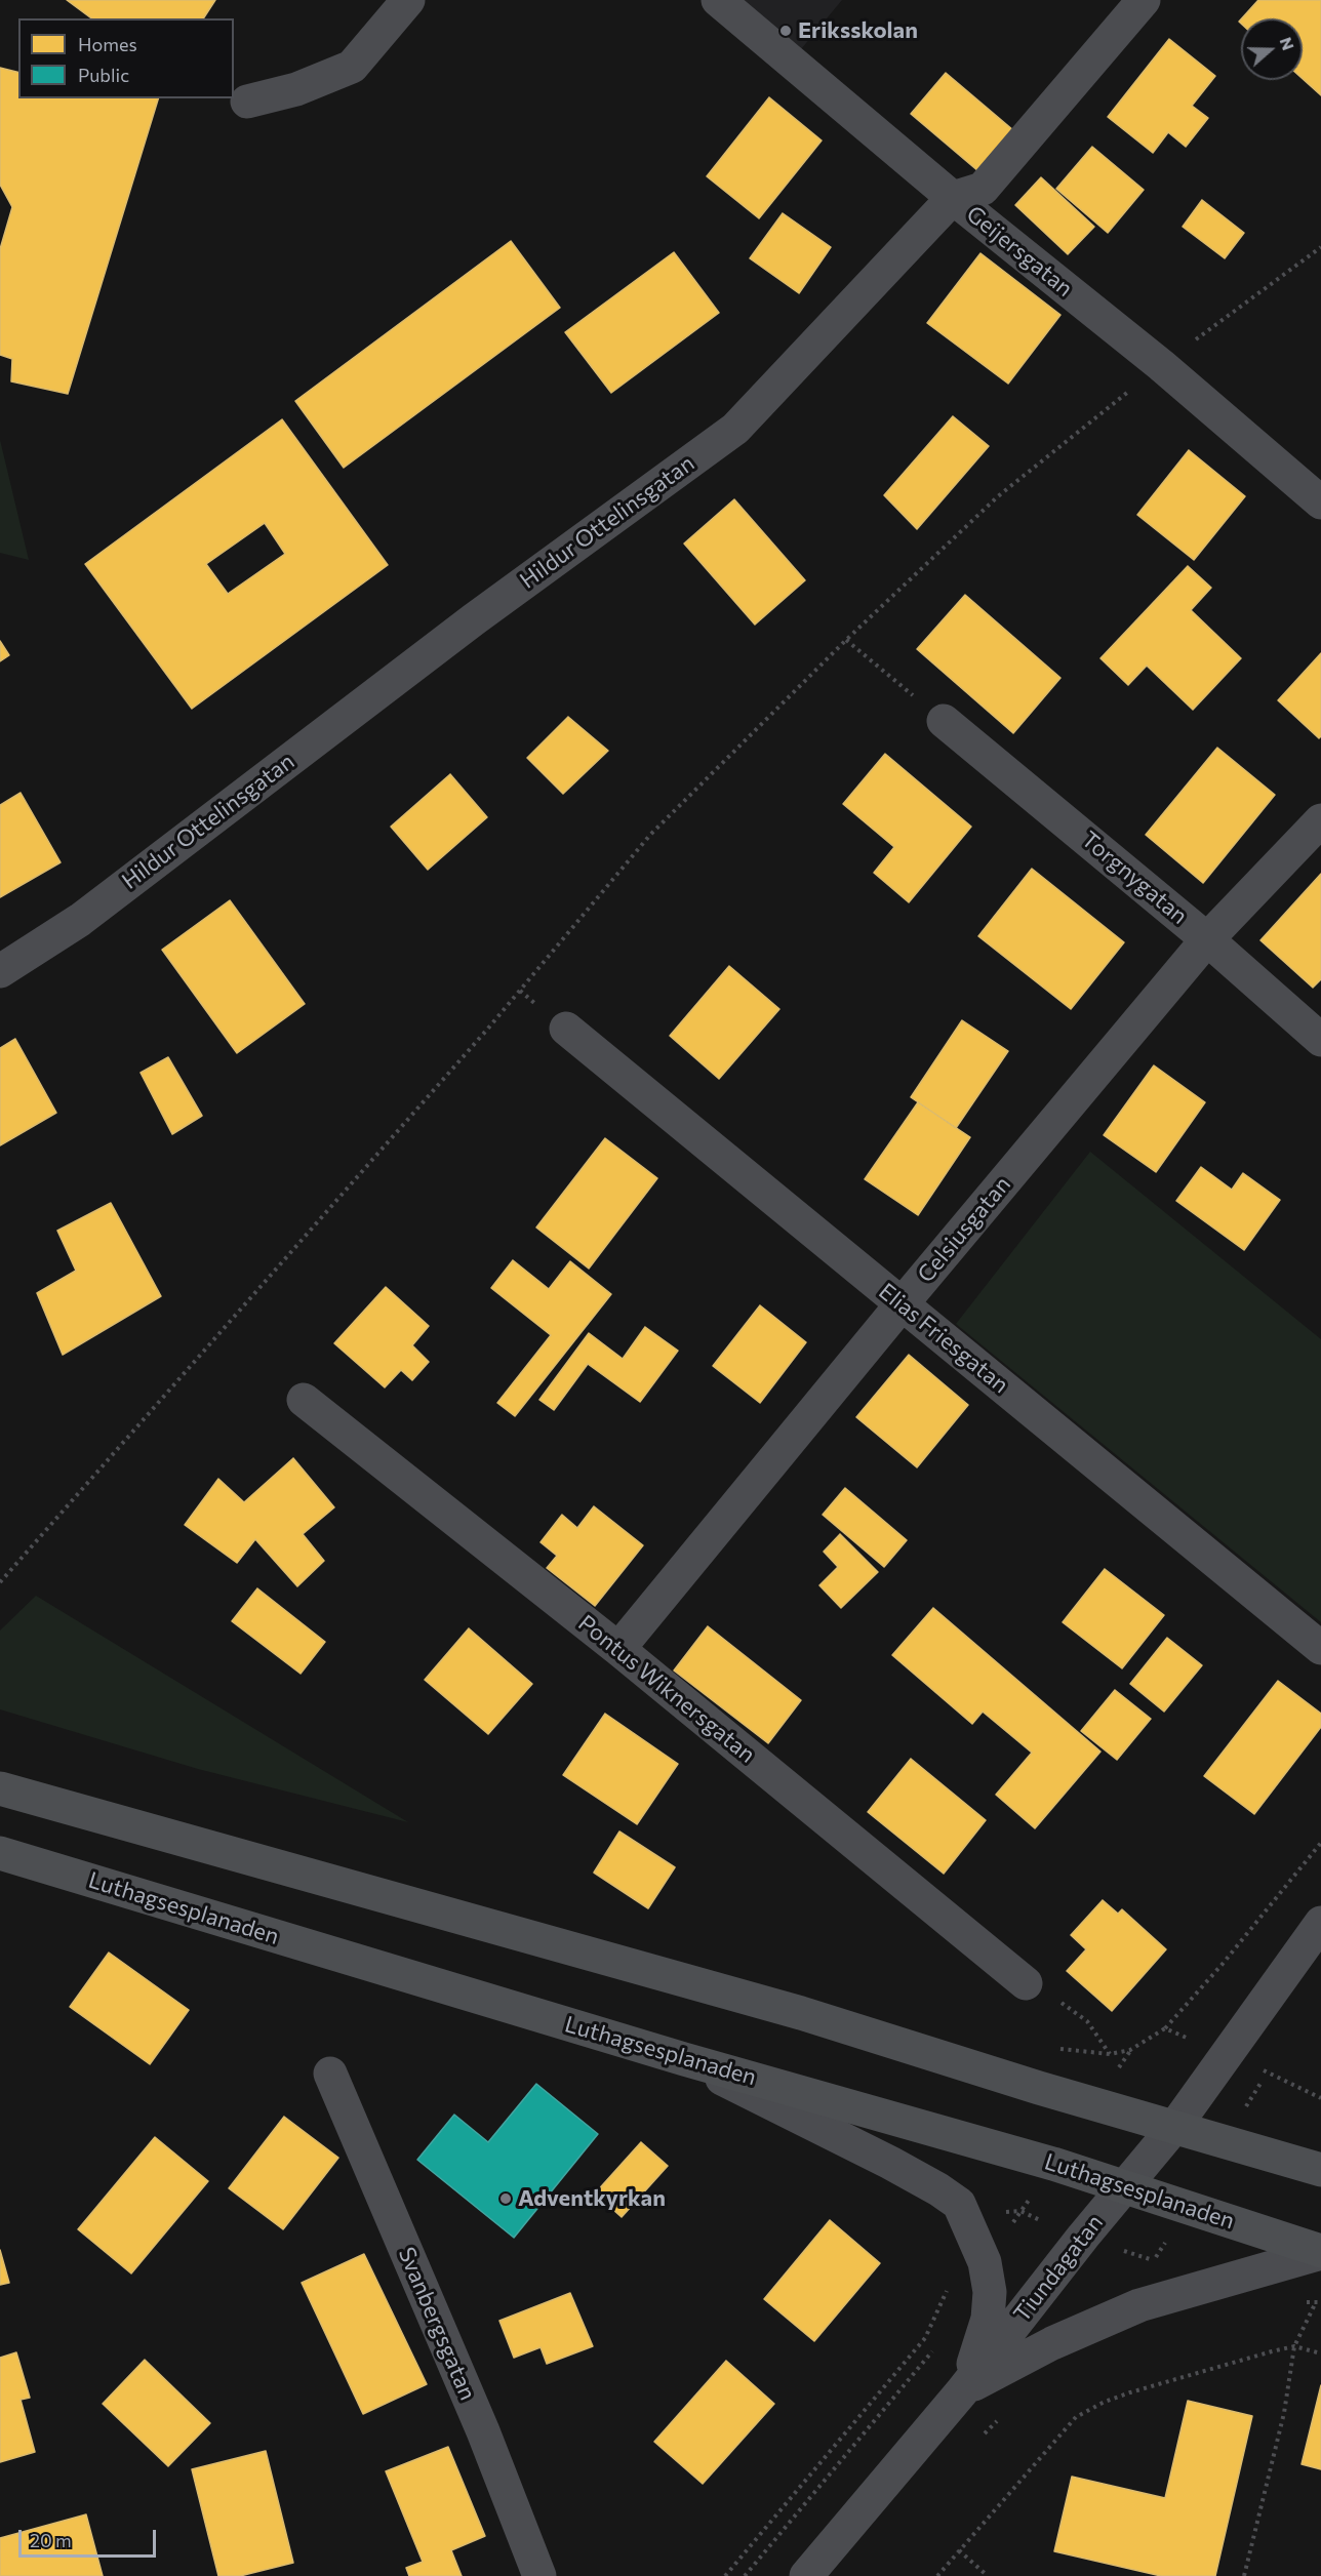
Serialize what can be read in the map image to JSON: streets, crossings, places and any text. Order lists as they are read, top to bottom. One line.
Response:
{"streets":{"main road":["Luthagsesplanaden"],"street":["Geijersgatan","Hildur Ottelinsgatan","Torgnygatan","Celsiusgatan","Elias Friesgatan","Pontus Wiknersgatan","Tiundagatan","Svanbergsgatan"]},"crossings":[["Geijersgatan","Hildur Ottelinsgatan"],["Torgnygatan","Celsiusgatan"],["Celsiusgatan","Elias Friesgatan"],["Celsiusgatan","Pontus Wiknersgatan"],["Luthagsesplanaden","Tiundagatan"]],"places":["Eriksskolan","Adventkyrkan"],"legend":["Homes","Public"],"scale_bar":"20 m","north":"right"}
